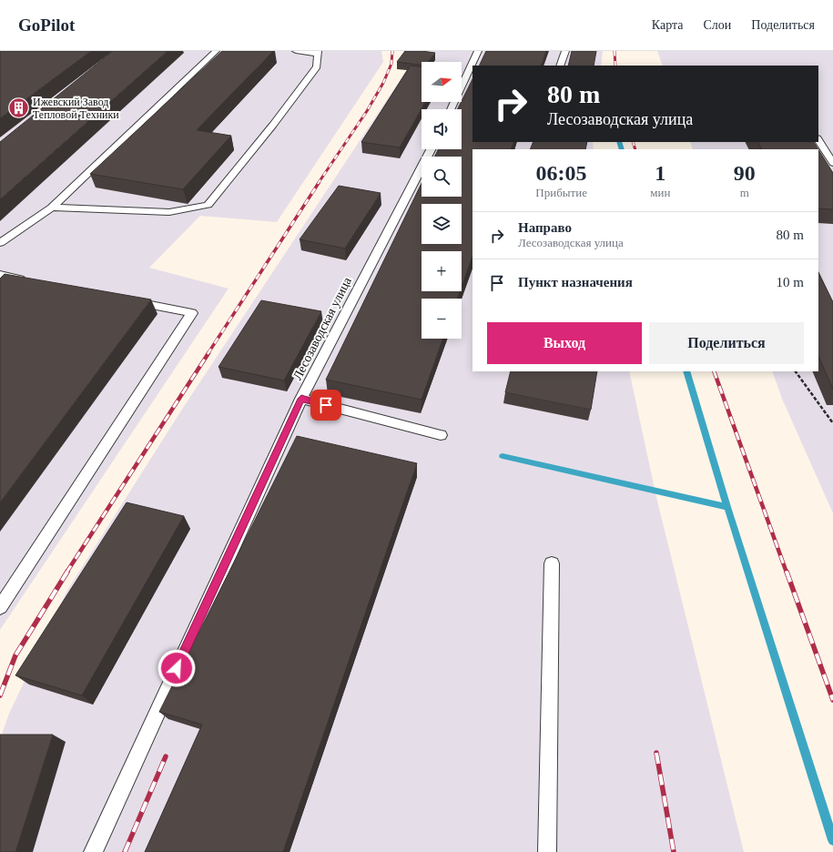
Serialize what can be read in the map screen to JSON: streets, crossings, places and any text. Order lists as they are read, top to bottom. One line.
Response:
{"streets":{"lane":["Лесозаводская улица"]},"places":{"building":["Ижевский Завод Тепловой Техники"]},"north":"right","page":{"header":"GoPilot","nav":["Карта","Слои","Поделиться"],"map_buttons":["+","−"],"turn":["80 m","Лесозаводская улица"],"eta":["06:05","Прибытие","1","мин","90","m"],"list":[{"name":"Направо","note":"Лесозаводская улица","value":"80 m"},{"name":"Пункт назначения","value":"10 m"}],"buttons":["Выход","Поделиться"]}}
